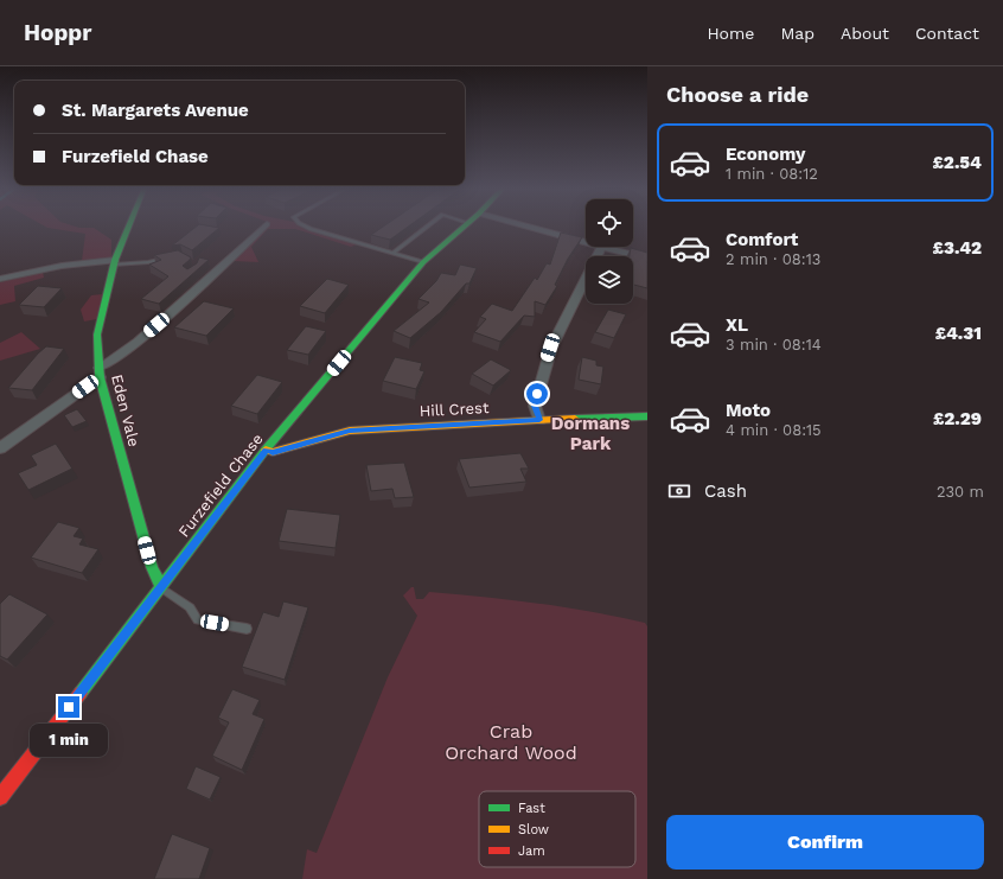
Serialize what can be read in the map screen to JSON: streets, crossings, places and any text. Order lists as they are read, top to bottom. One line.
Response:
{"streets":{"street":["Hill Crest","Eden Vale","Furzefield Chase"]},"crossings":[["Hill Crest","Furzefield Chase"],["Eden Vale","Furzefield Chase"]],"districts":["Dormans Park"],"parks":["Crab Orchard Wood"],"legend":["Fast","Slow","Jam"],"page":{"header":"Hoppr","nav":["Home","Map","About","Contact"],"heading":"Choose a ride","banner":["St. Margarets Avenue","Furzefield Chase"],"list":[{"name":"Economy","note":"1 min · 08:12","value":"£2.54"},{"name":"Comfort","note":"2 min · 08:13","value":"£3.42"},{"name":"XL","note":"3 min · 08:14","value":"£4.31"},{"name":"Moto","note":"4 min · 08:15","value":"£2.29"}],"pay":["Cash","230 m"],"bubble":"1 min","buttons":"Confirm"}}
